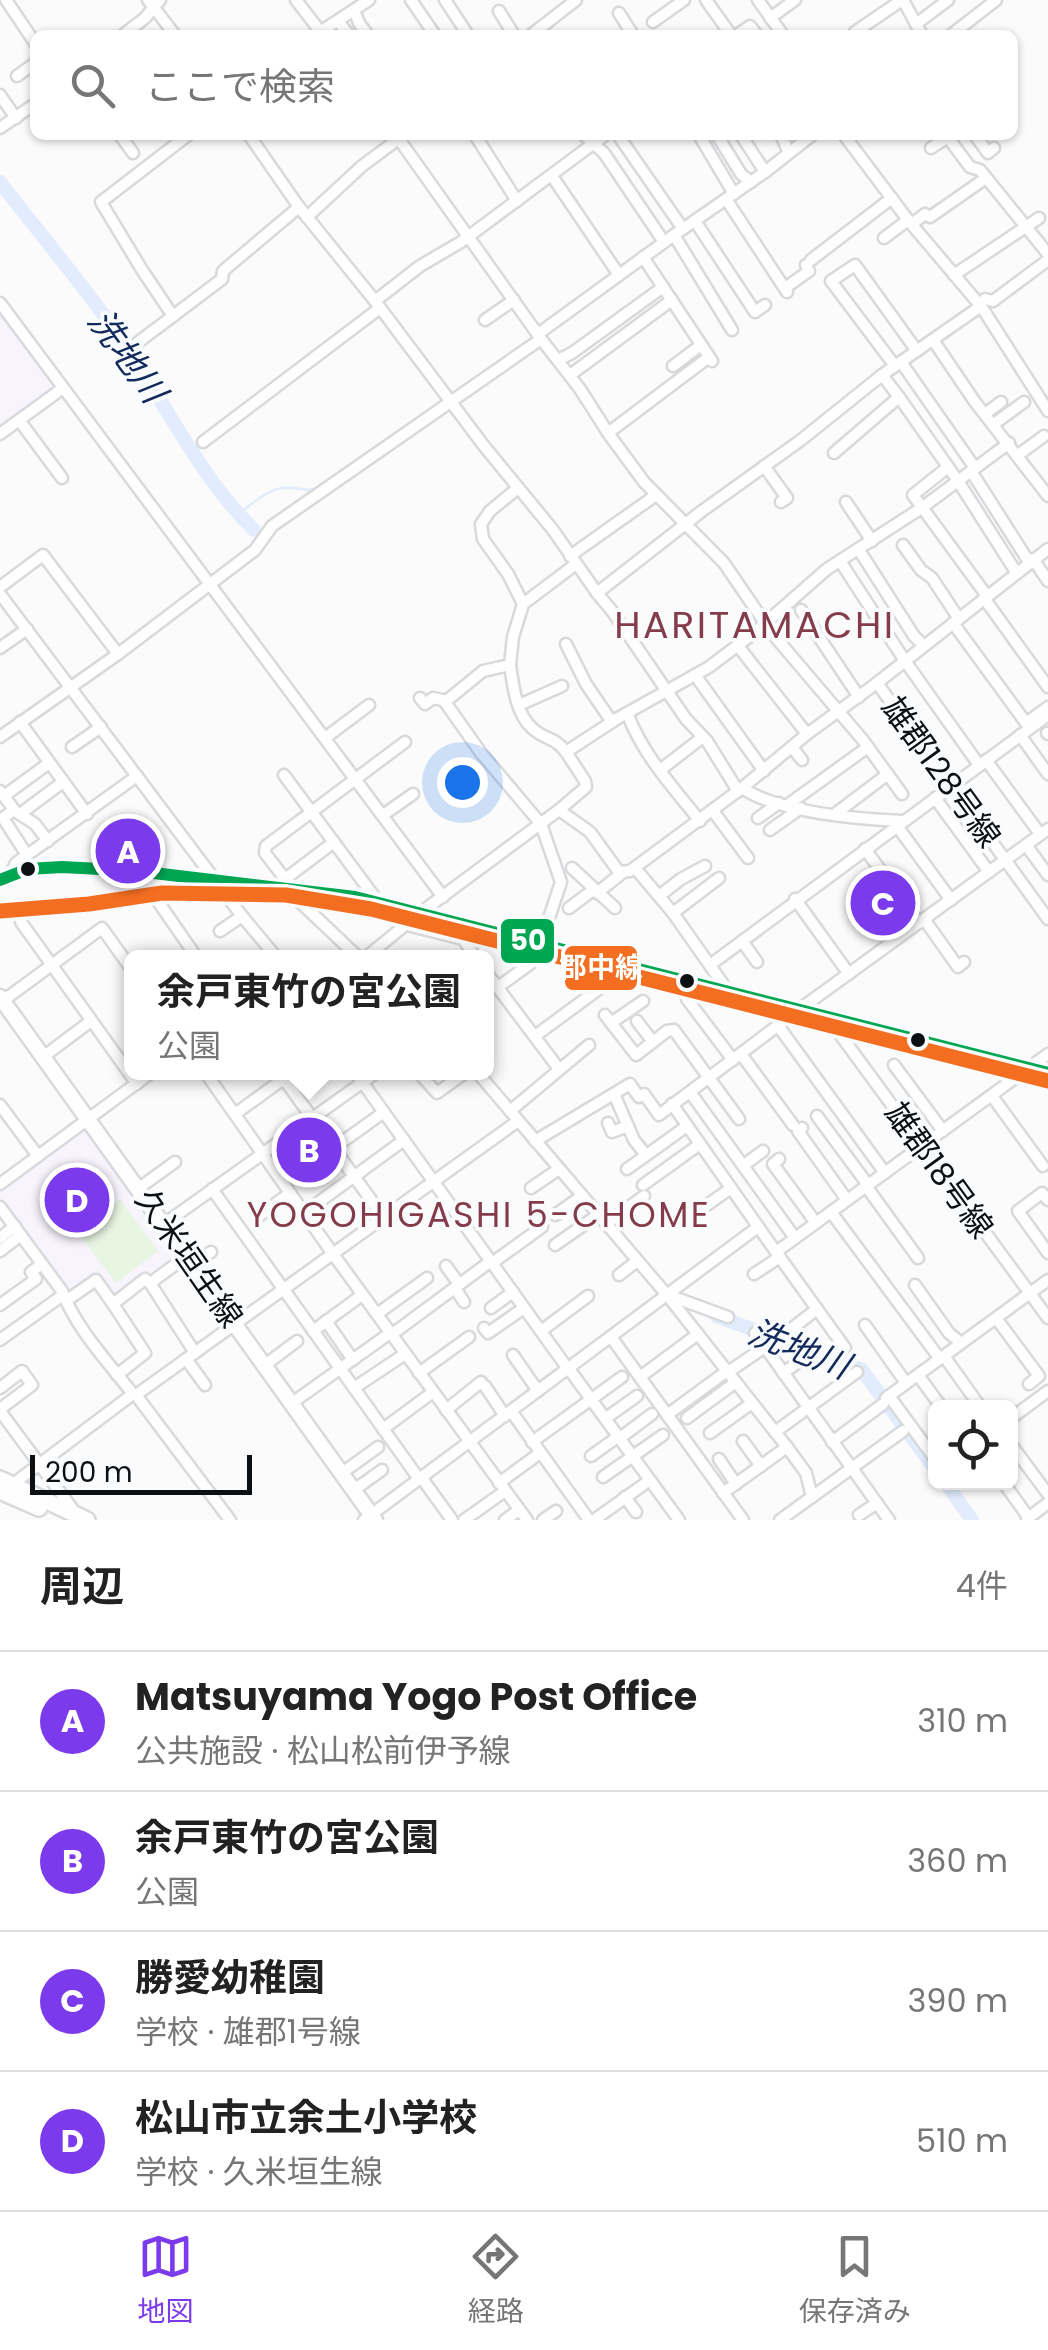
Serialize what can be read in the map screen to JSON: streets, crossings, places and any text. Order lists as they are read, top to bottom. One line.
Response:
{"streets":{"main road":["久米垣生線"],"street":["雄郡128号線","雄郡18号線"]},"districts":["HARITAMACHI","YOGOHIGASHI 5-CHOME"],"water":["洗地川"],"lines":["transit line 50","transit line 郡中線"],"scale_bar":"200 m","page":{"search":"ここで検索","pins":["A","C","B","D"],"popup":["余戸東竹の宮公園","公園"],"scale":"200 m","heading":["周辺","4件"],"list":[{"mark":"A","name":"Matsuyama Yogo Post Office","note":"公共施設 · 松山松前伊予線","value":"310 m"},{"mark":"B","name":"余戸東竹の宮公園","note":"公園","value":"360 m"},{"mark":"C","name":"勝愛幼稚園","note":"学校 · 雄郡1号線","value":"390 m"},{"mark":"D","name":"松山市立余土小学校","note":"学校 · 久米垣生線","value":"510 m"}],"nav":["地図","経路","保存済み"]}}
